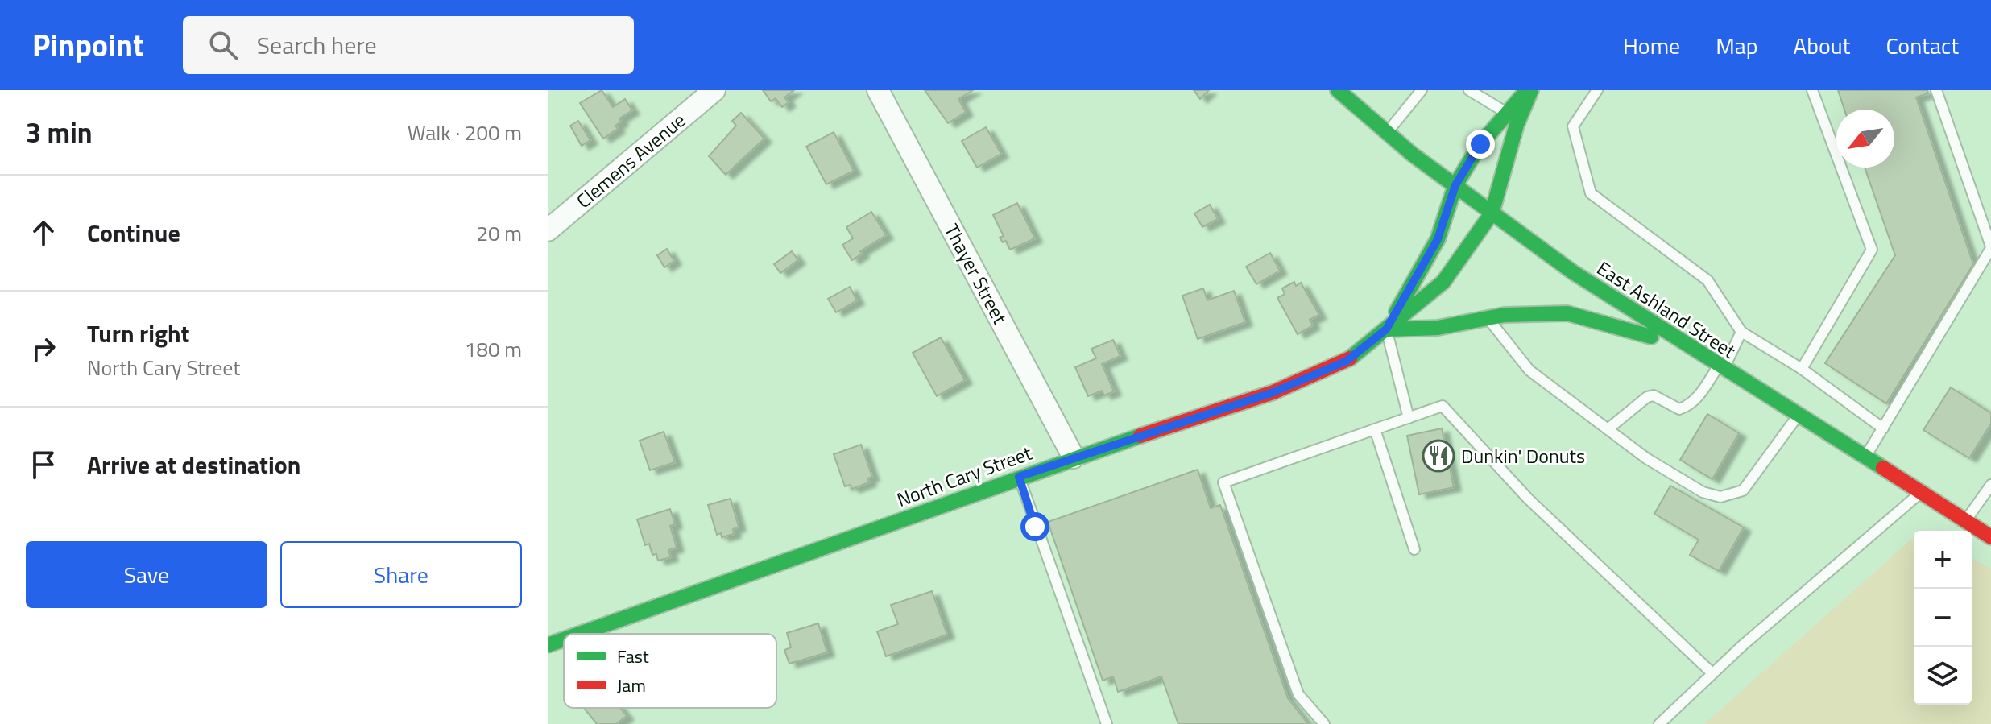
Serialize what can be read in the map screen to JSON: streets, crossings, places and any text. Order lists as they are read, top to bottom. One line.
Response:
{"streets":{"main road":["East Ashland Street","North Cary Street"],"street":["Clemens Avenue","Thayer Street"]},"crossings":[["Thayer Street","North Cary Street"],["East Ashland Street","North Cary Street"]],"places":{"restaurant":["Dunkin' Donuts"]},"legend":["Fast","Jam"],"north":"bottom left","page":{"header":"Pinpoint","search":"Search here","nav":["Home","Map","About","Contact"],"heading":["3 min","Walk · 200 m"],"list":[["Continue","20 m"],["Turn right","North Cary Street","180 m"],"Arrive at destination"],"buttons":["Save","Share"],"map_buttons":["+","−"]}}
